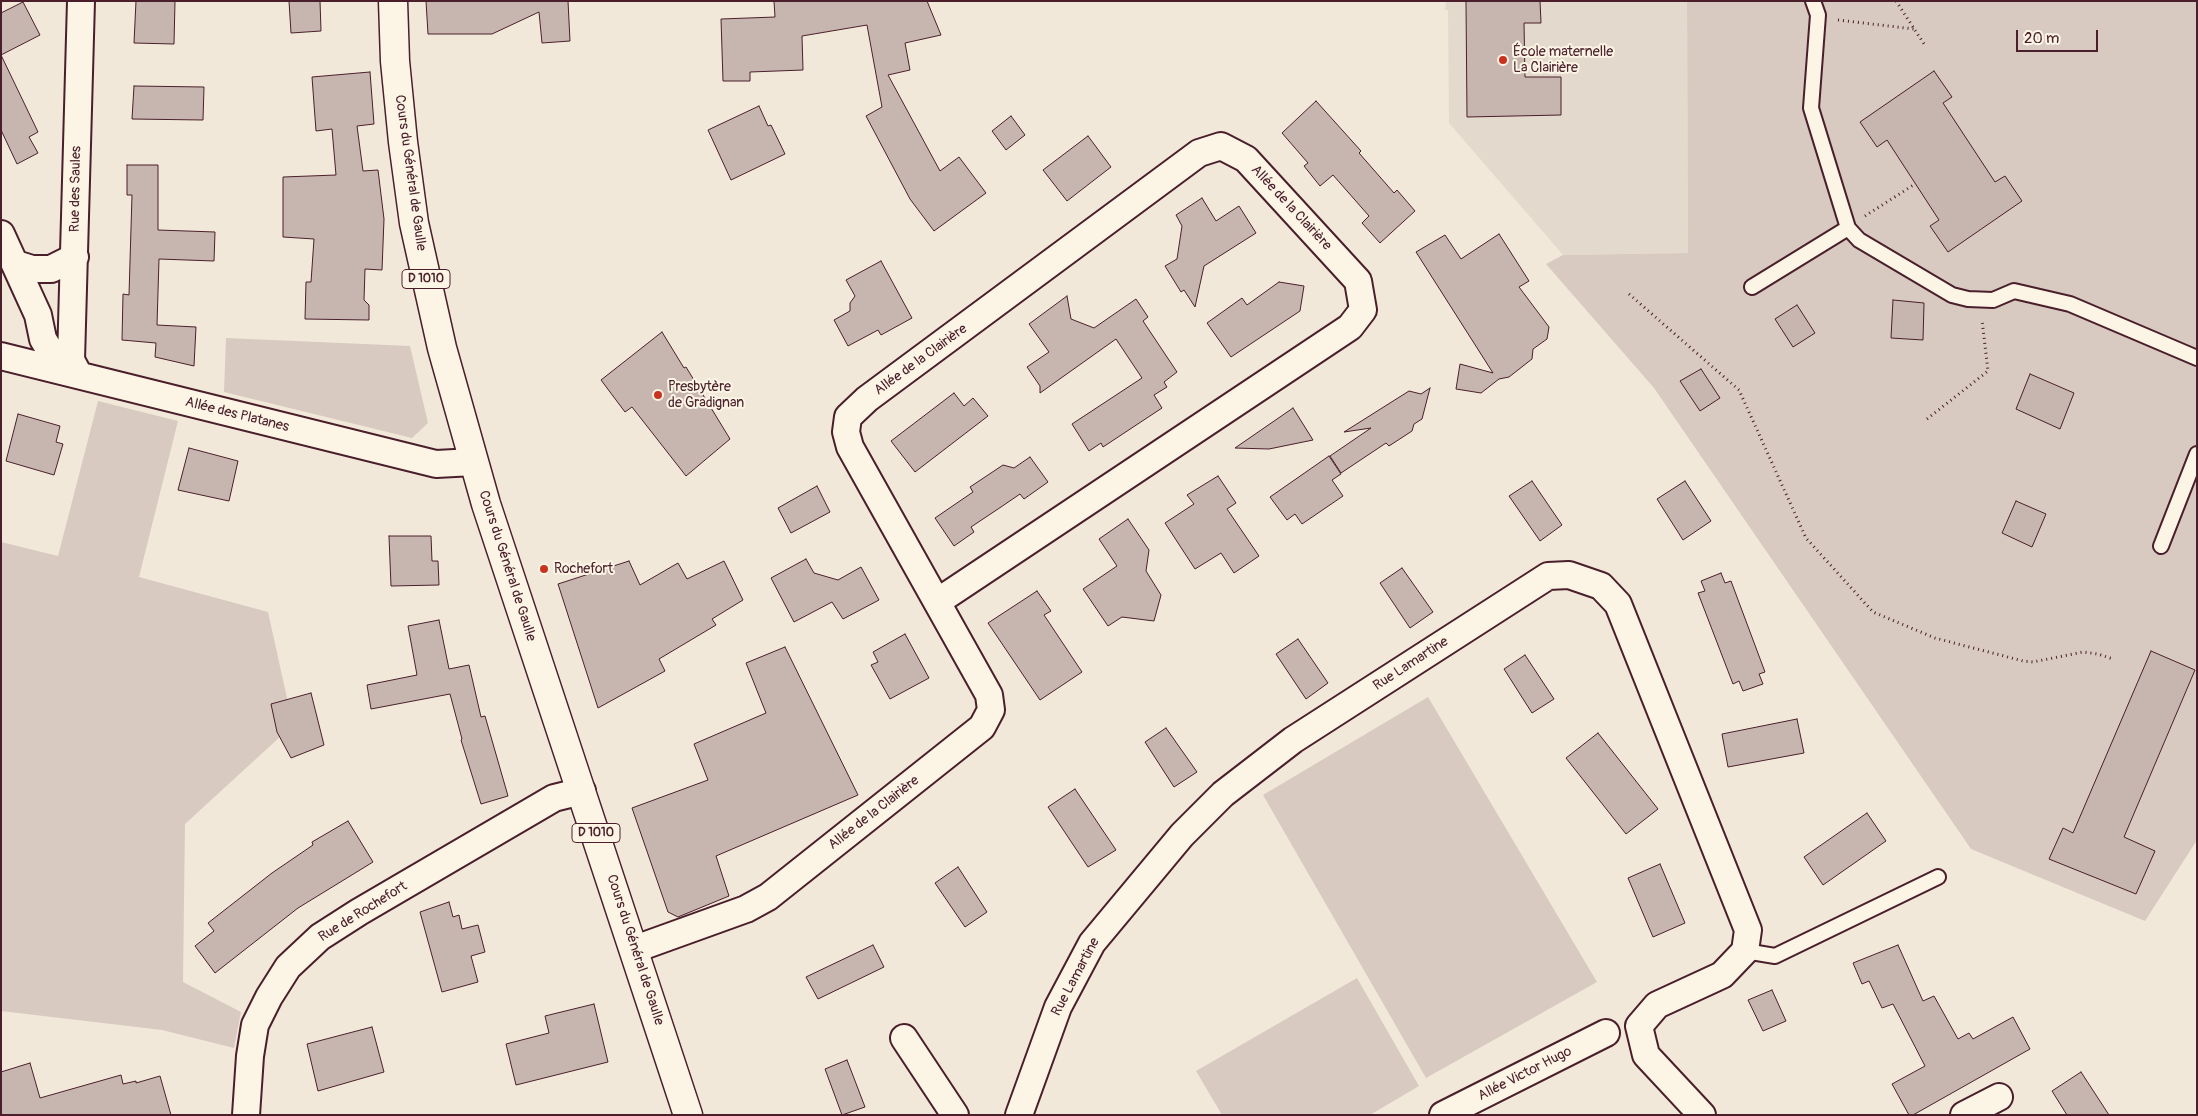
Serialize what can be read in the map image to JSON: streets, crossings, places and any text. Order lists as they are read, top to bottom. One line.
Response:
{"streets":{"main road":["Cours du Général de Gaulle","D 1010"],"street":["Rue des Saules","Allée de la Clairière","Allée des Platanes","Rue Lamartine","Rue de Rochefort","Allée Victor Hugo"]},"crossings":[["Cours du Général de Gaulle","Allée de la Clairière"],["Cours du Général de Gaulle","Allée des Platanes"],["Cours du Général de Gaulle","Rue de Rochefort"],["Rue des Saules","Allée des Platanes"]],"places":["École maternelle La Clairière","Presbytère de Gradignan","Rochefort"],"scale_bar":"20 m"}
